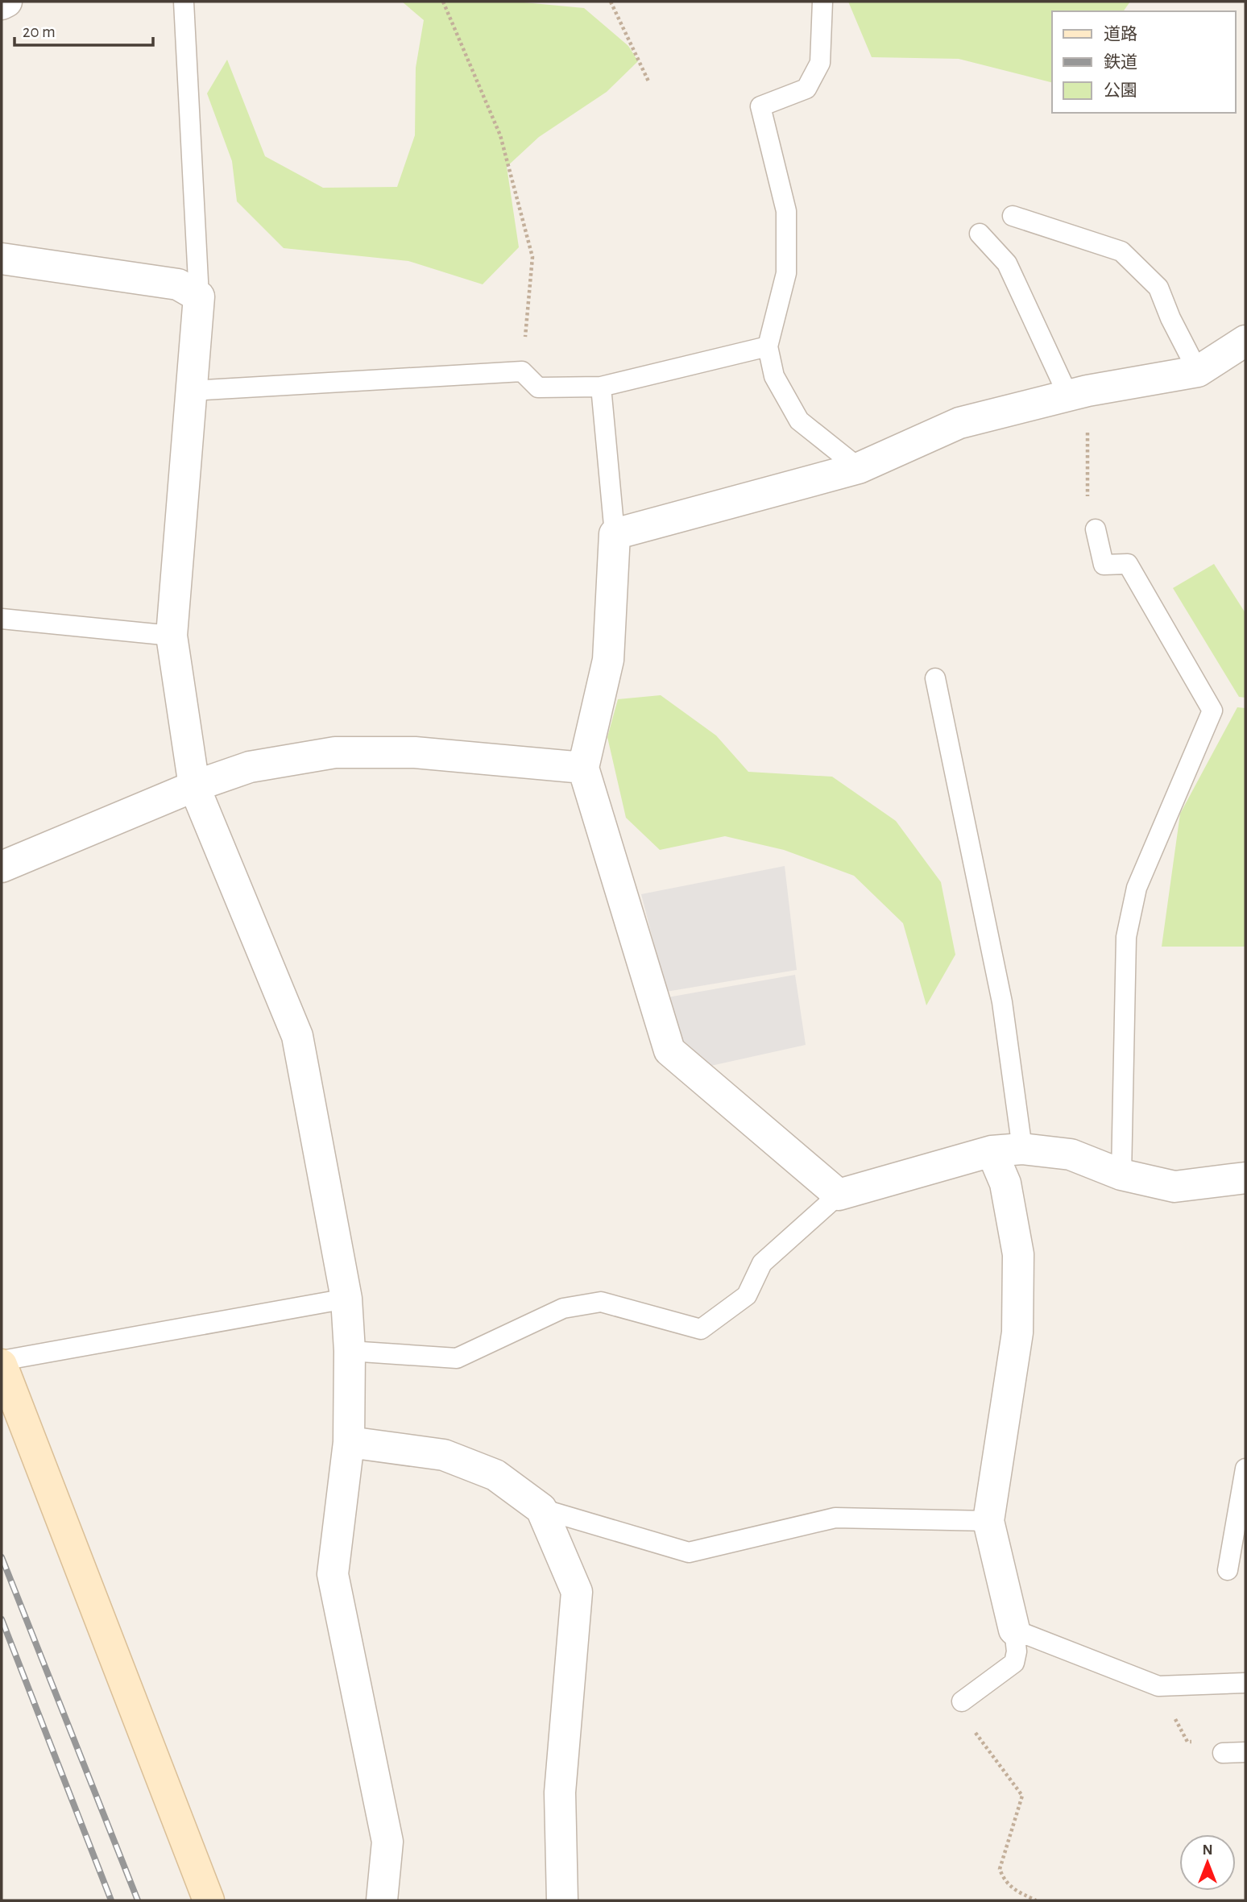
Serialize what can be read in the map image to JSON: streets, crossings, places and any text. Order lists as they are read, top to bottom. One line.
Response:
{"legend":["道路","鉄道","公園"],"scale_bar":"20 m","north":"top"}
